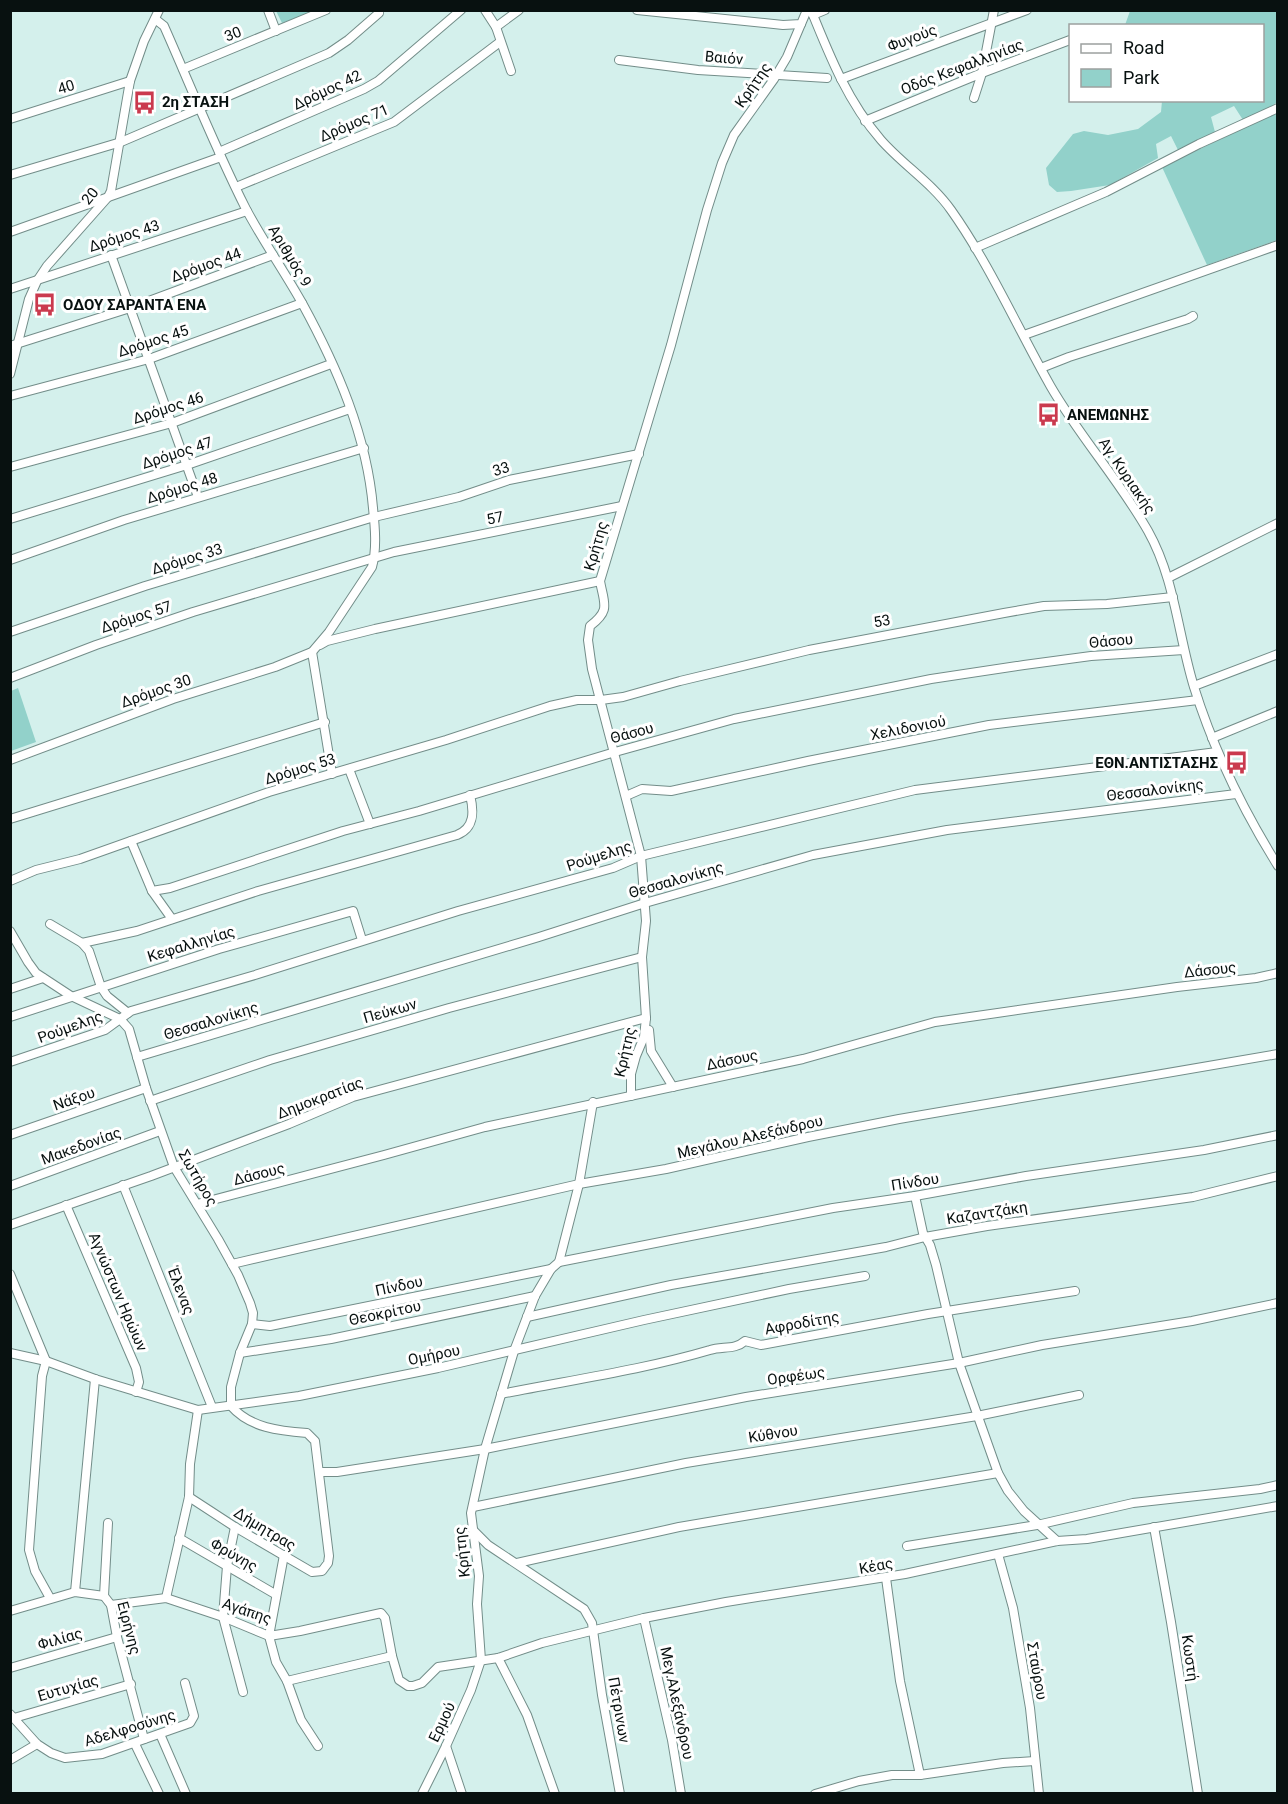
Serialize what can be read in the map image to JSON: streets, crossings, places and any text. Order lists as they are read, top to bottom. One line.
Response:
{"streets":{"street":["30","Φυγούς","Βαιόν","Οδός Κεφαλληνίας","Κρήτης","40","Δρόμος 42","Δρόμος 71","20","Δρόμος 43","Αριθμός 9","Δρόμος 44","Δρόμος 45","Δρόμος 46","Δρόμος 47","33","Αγ. Κυριακής","Δρόμος 48","57","Δρόμος 33","Δρόμος 57","53","Θάσου","Δρόμος 30","Χελιδονιού","Δρόμος 53","Θεσσαλονίκης","Ρούμελης","Κεφαλληνίας","Δάσους","Πεύκων","Δημοκρατίας","Νάξου","Μεγάλου Αλεξάνδρου","Μακεδονίας","Σωτήρος","Πίνδου","Καζαντζάκη","Έλενας","Αγνώστων Ηρώων","Θεοκρίτου","Αφροδίτης","Ομήρου","Ορφέως","Κύθνου","Δήμητρας","Φρύνης","Κέας","Αγάπης","Ειρήνης","Φιλίας","Κωστή","Σταύρου","Ευτυχίας","Μεγ.Αλεξάνδρου","Πέτρινων","Ερμού","Αδελφοσύνης"]},"crossings":[["30","Αριθμός 9"],["Φυγούς","Αγ. Κυριακής"],["Βαιόν","Κρήτης"],["Οδός Κεφαλληνίας","Αγ. Κυριακής"],["Κρήτης","33"],["Κρήτης","Αγ. Κυριακής"],["Κρήτης","57"],["Κρήτης","53"],["Κρήτης","Θάσου"],["Κρήτης","Δρόμος 30"],["Κρήτης","Χελιδονιού"],["Κρήτης","Δρόμος 53"],["Κρήτης","Θεσσαλονίκης"],["Κρήτης","Ρούμελης"],["Κρήτης","Δάσους"],["Κρήτης","Πεύκων"],["Κρήτης","Δημοκρατίας"],["Κρήτης","Πίνδου"],["Κρήτης","Καζαντζάκη"],["Κρήτης","Θεοκρίτου"],["Κρήτης","Αφροδίτης"],["Κρήτης","Ομήρου"],["Κρήτης","Ορφέως"],["Κρήτης","Κύθνου"],["Κρήτης","Κέας"],["Κρήτης","Πέτρινων"],["Κρήτης","Ερμού"],["40","20"],["Δρόμος 42","20"],["Δρόμος 42","Αριθμός 9"],["Δρόμος 71","Αριθμός 9"],["20","Δρόμος 43"],["20","Αριθμός 9"],["20","Δρόμος 44"],["Δρόμος 43","Αριθμός 9"],["Αριθμός 9","Δρόμος 44"],["Αριθμός 9","Δρόμος 45"],["Αριθμός 9","Δρόμος 46"],["Αριθμός 9","Δρόμος 47"],["Αριθμός 9","33"],["Αριθμός 9","Δρόμος 48"],["Αριθμός 9","57"],["Αριθμός 9","Δρόμος 33"],["33","Δρόμος 33"],["Αγ. Κυριακής","53"],["Αγ. Κυριακής","Θάσου"],["Αγ. Κυριακής","Χελιδονιού"],["Αγ. Κυριακής","Θεσσαλονίκης"],["Αγ. Κυριακής","Ρούμελης"],["57","Δρόμος 57"],["53","Δρόμος 53"],["Θεσσαλονίκης","Σωτήρος"],["Ρούμελης","Κεφαλληνίας"],["Ρούμελης","Σωτήρος"],["Δάσους","Σωτήρος"],["Πεύκων","Σωτήρος"],["Δημοκρατίας","Σωτήρος"],["Δημοκρατίας","Έλενας"],["Δημοκρατίας","Αγνώστων Ηρώων"],["Νάξου","Σωτήρος"],["Μεγάλου Αλεξάνδρου","Σωτήρος"],["Μακεδονίας","Σωτήρος"],["Σωτήρος","Πίνδου"],["Έλενας","Ομήρου"],["Αγνώστων Ηρώων","Ομήρου"],["Ορφέως","Δήμητρας"],["Κέας","Αγάπης"],["Κέας","Κωστή"],["Κέας","Σταύρου"],["Κέας","Μεγ.Αλεξάνδρου"],["Κέας","Πέτρινων"],["Κέας","Ερμού"],["Αγάπης","Ειρήνης"],["Ειρήνης","Φιλίας"],["Ειρήνης","Ευτυχίας"],["Ειρήνης","Αδελφοσύνης"]],"places":{"bus stop":["2η ΣΤΑΣΗ","ΟΔΟΥ ΣΑΡΑΝΤΑ ΕΝΑ","ΑΝΕΜΩΝΗΣ","ΕΘΝ.ΑΝΤΙΣΤΑΣΗΣ"]},"legend":["Road","Park"]}
